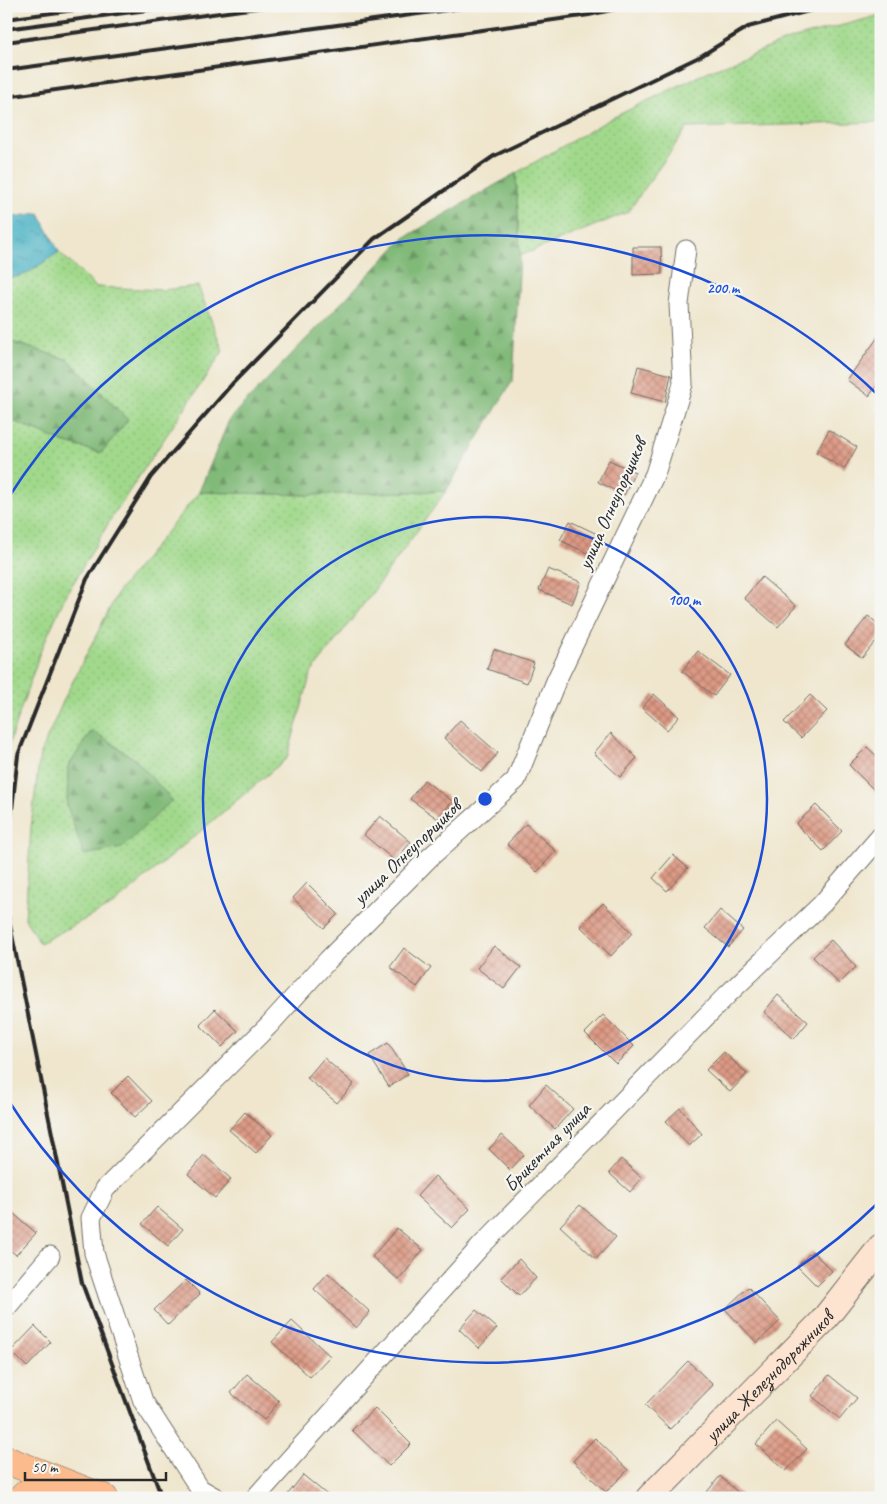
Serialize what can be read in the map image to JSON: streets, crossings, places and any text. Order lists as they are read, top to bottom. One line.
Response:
{"streets":{"street":["улица Огнеупорщиков","Брикетная улица","улица Железнодорожников"]},"scale_bar":"50 m","rings":["200 m","100 m"]}
